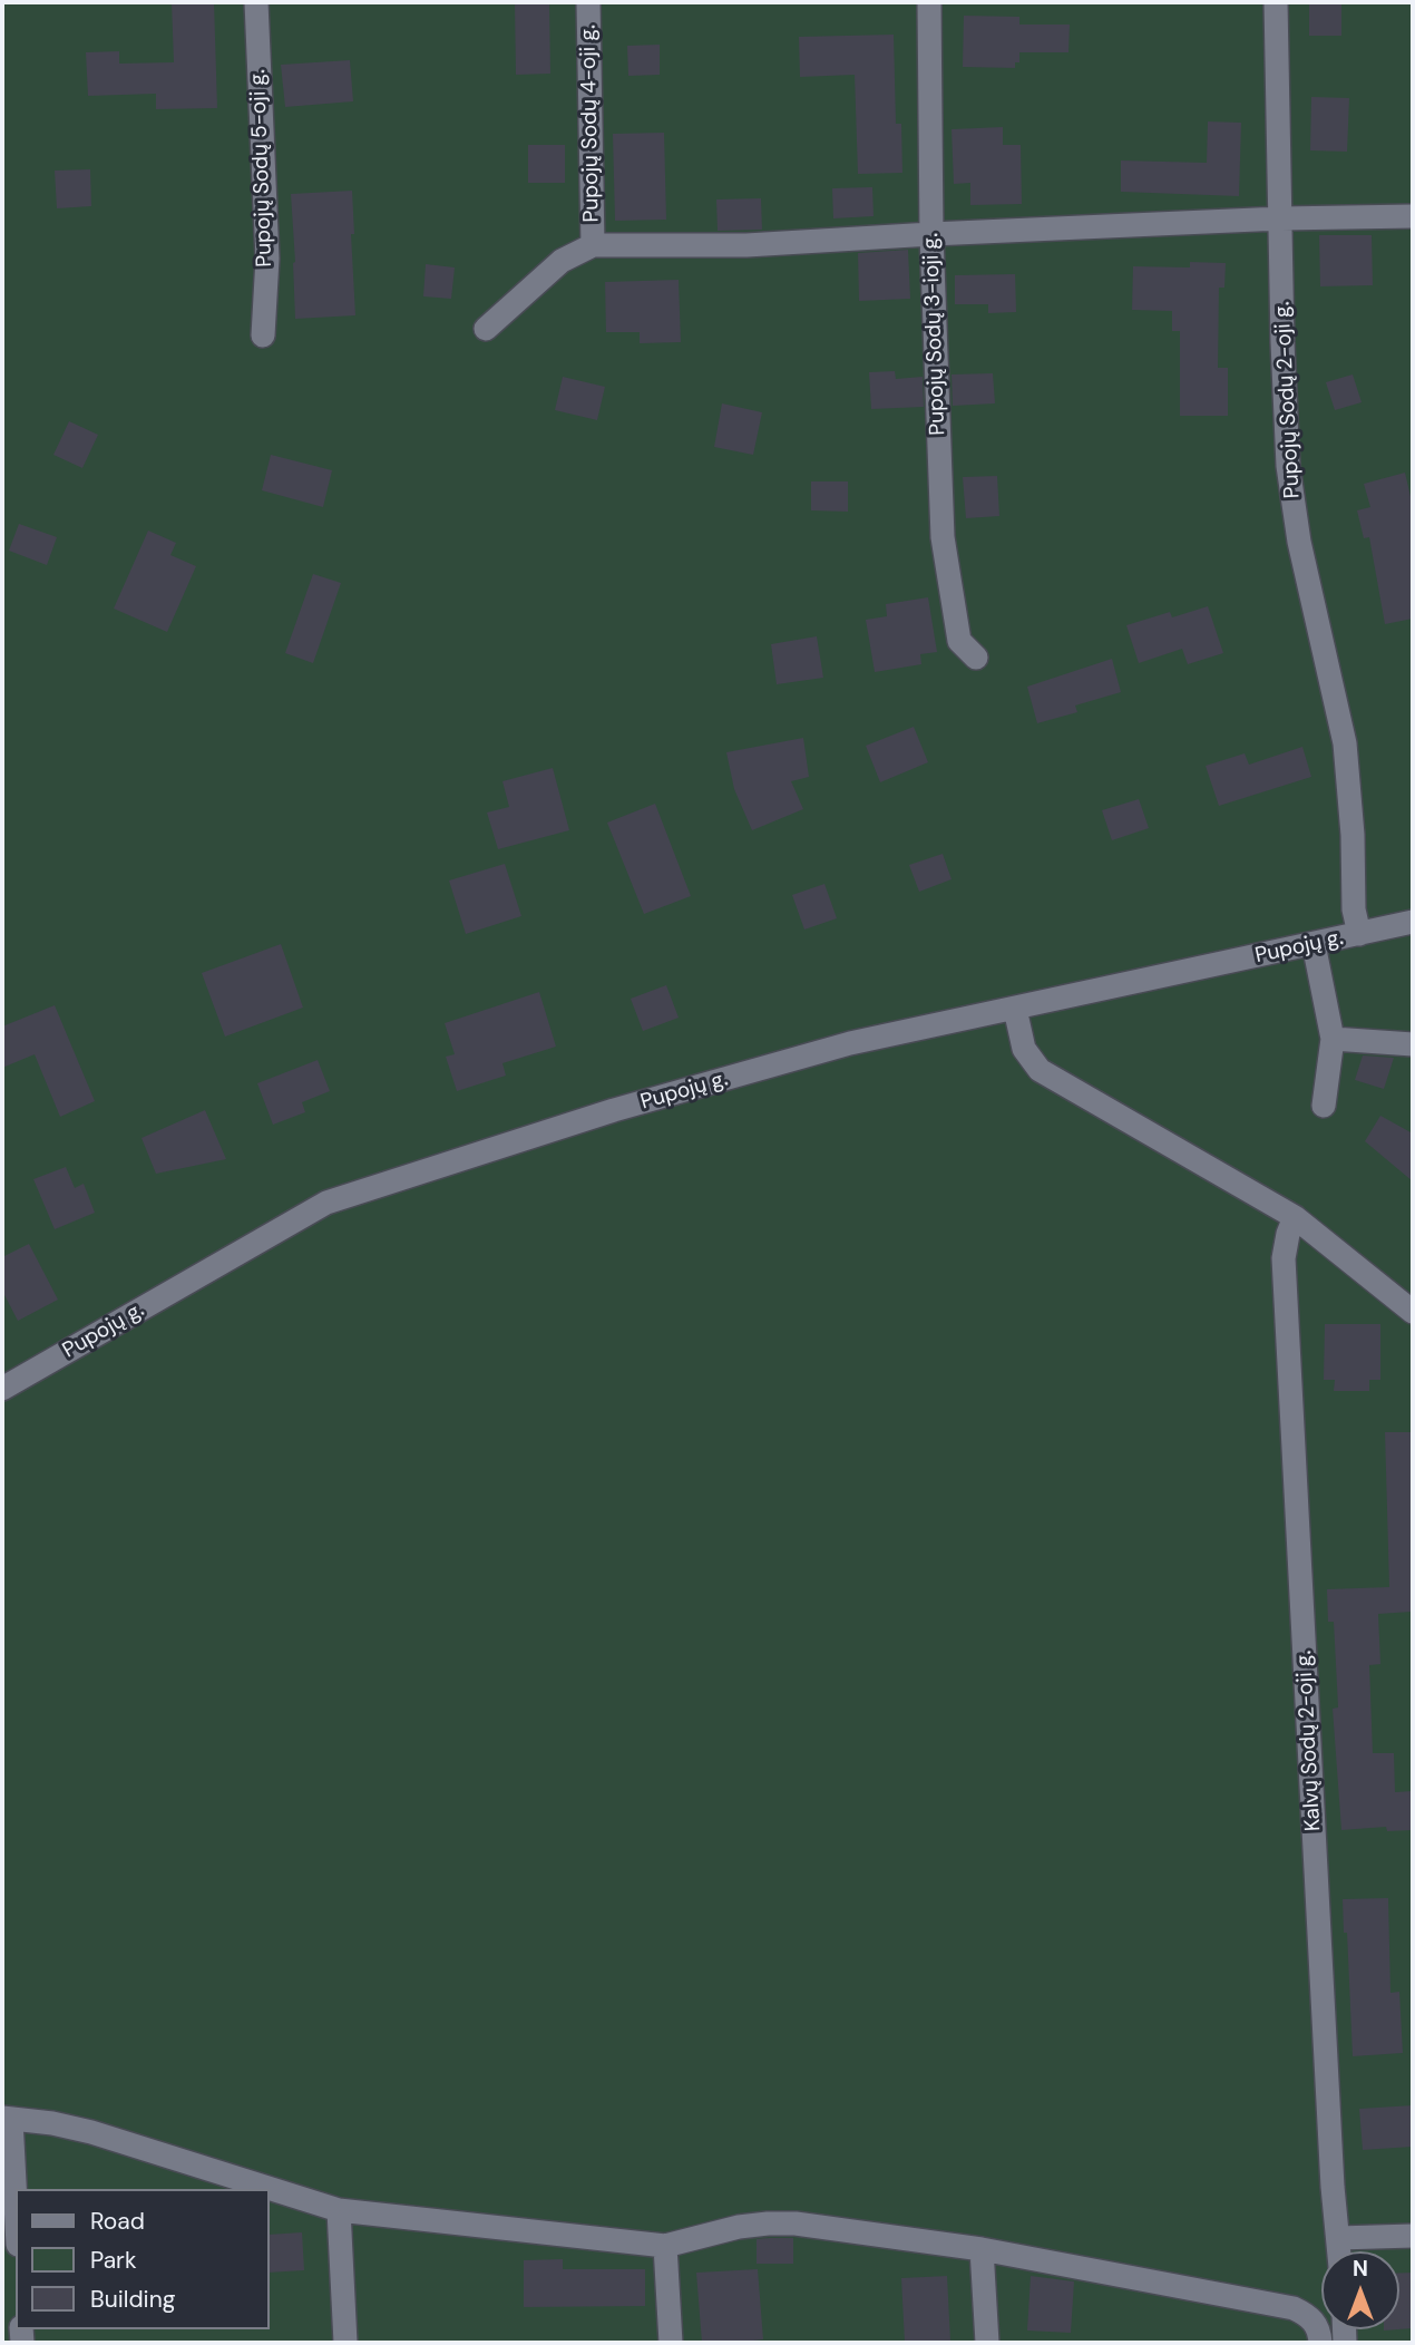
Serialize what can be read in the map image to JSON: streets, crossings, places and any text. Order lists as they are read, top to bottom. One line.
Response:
{"streets":{"street":["Pupojų Sodų 4-oji g.","Pupojų Sodų 5-oji g.","Pupojų Sodų 3-ioji g.","Pupojų Sodų 2-oji g.","Pupojų g.","Kalvų Sodų 2-oji g."]},"crossings":[["Pupojų Sodų 2-oji g.","Pupojų g."]],"legend":["Road","Park","Building"],"north":"top"}
